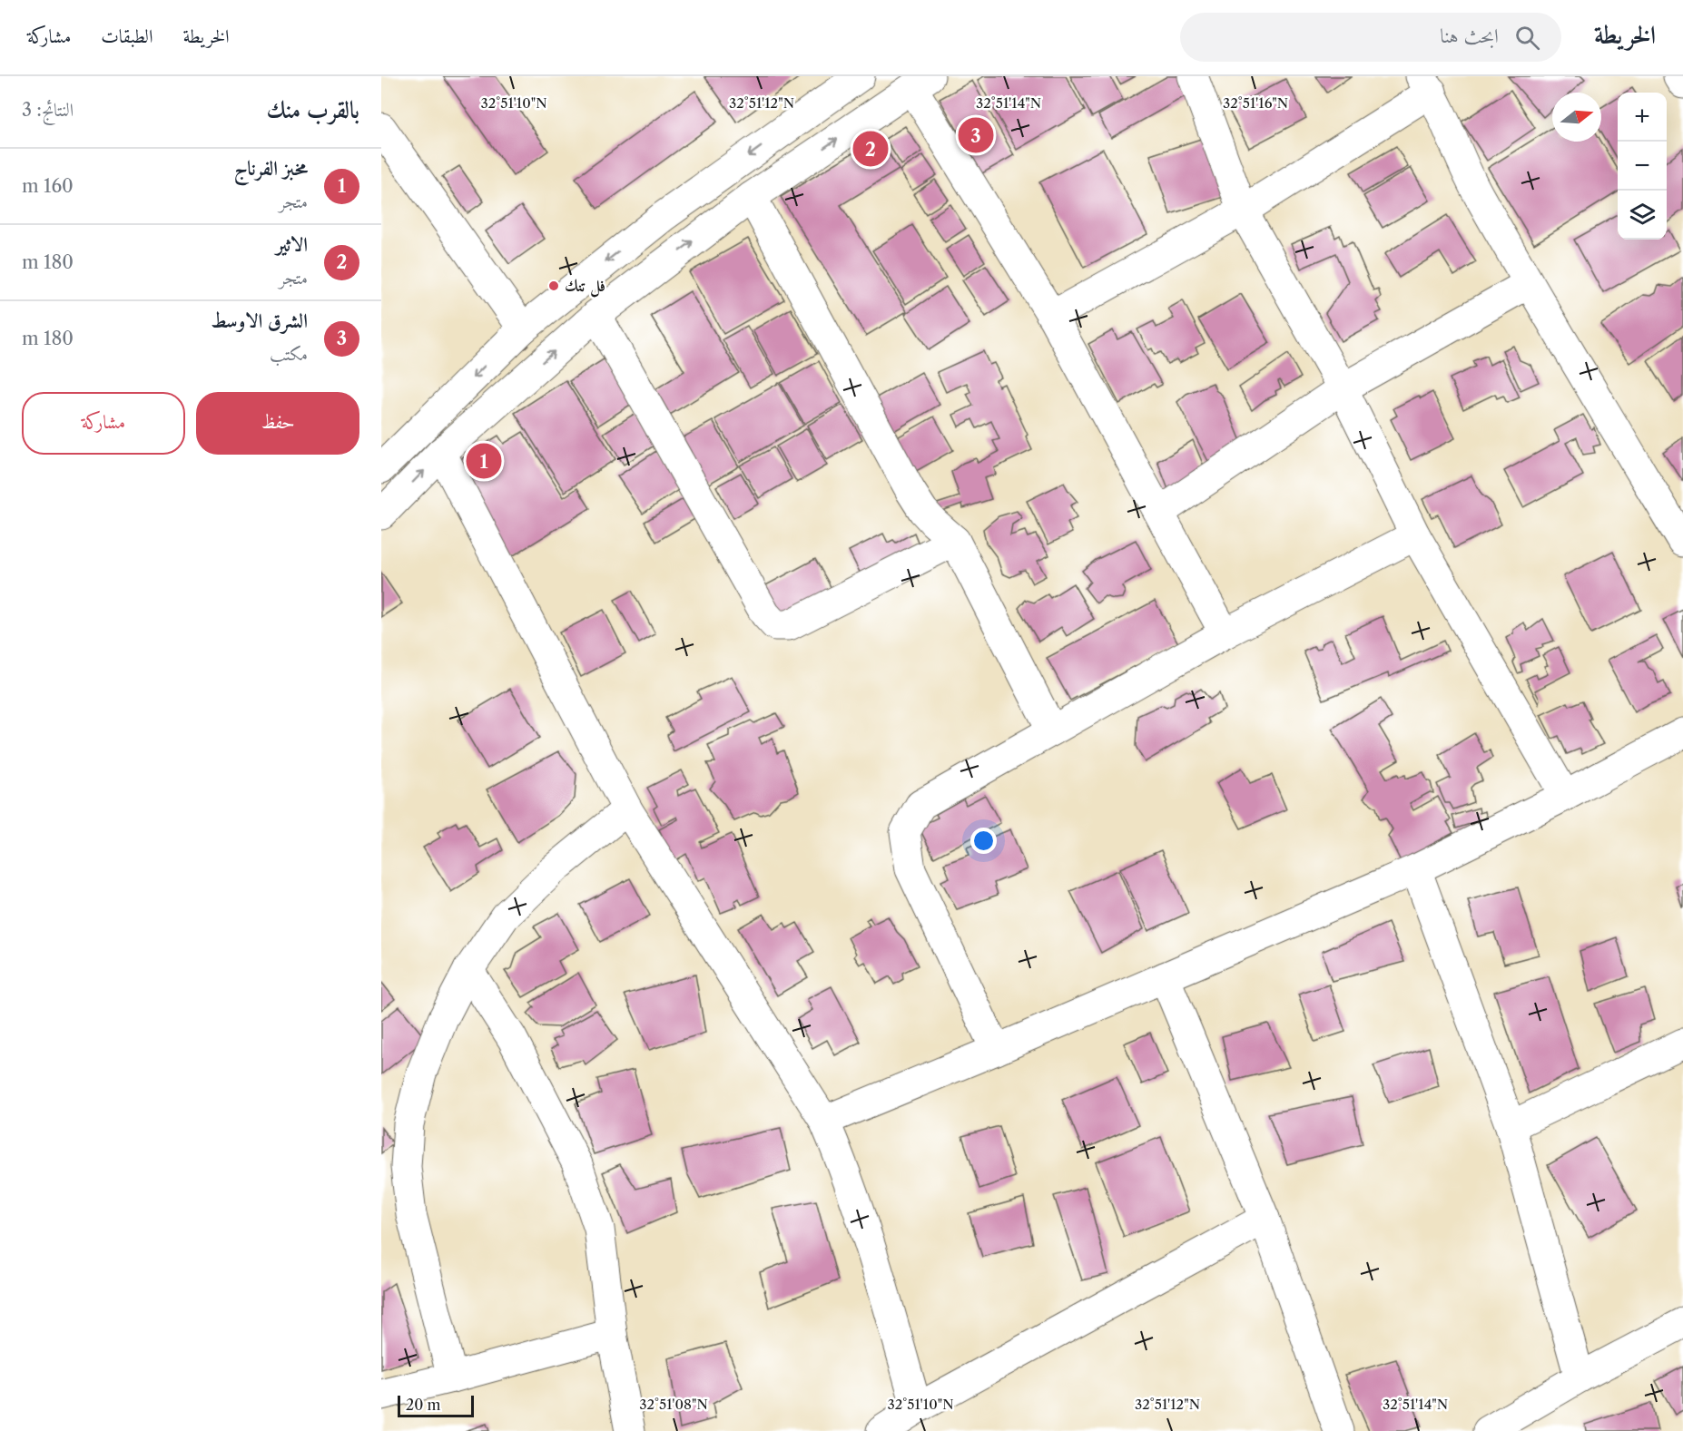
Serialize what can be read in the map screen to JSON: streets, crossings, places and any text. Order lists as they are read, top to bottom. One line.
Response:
{"places":["فل تنك"],"scale_bar":"20 m","north":"right","page":{"header":"الخريطة","search":"ابحث هنا","nav":["الخريطة","الطبقات","مشاركة"],"heading":["بالقرب منك","النتائج: 3"],"map_buttons":["+","−"],"pins":["3","2","1"],"list":[{"mark":"1","name":"مخبز الفرناج","note":"متجر","value":"160 m"},{"mark":"2","name":"الاثير","note":"متجر","value":"180 m"},{"mark":"3","name":"الشرق الاوسط","note":"مكتب","value":"180 m"}],"buttons":["حفظ","مشاركة"],"scale":"20 m"},"coordinates":["32°51'10\"N","32°51'12\"N","32°51'14\"N","32°51'16\"N","32°51'08\"N"]}
